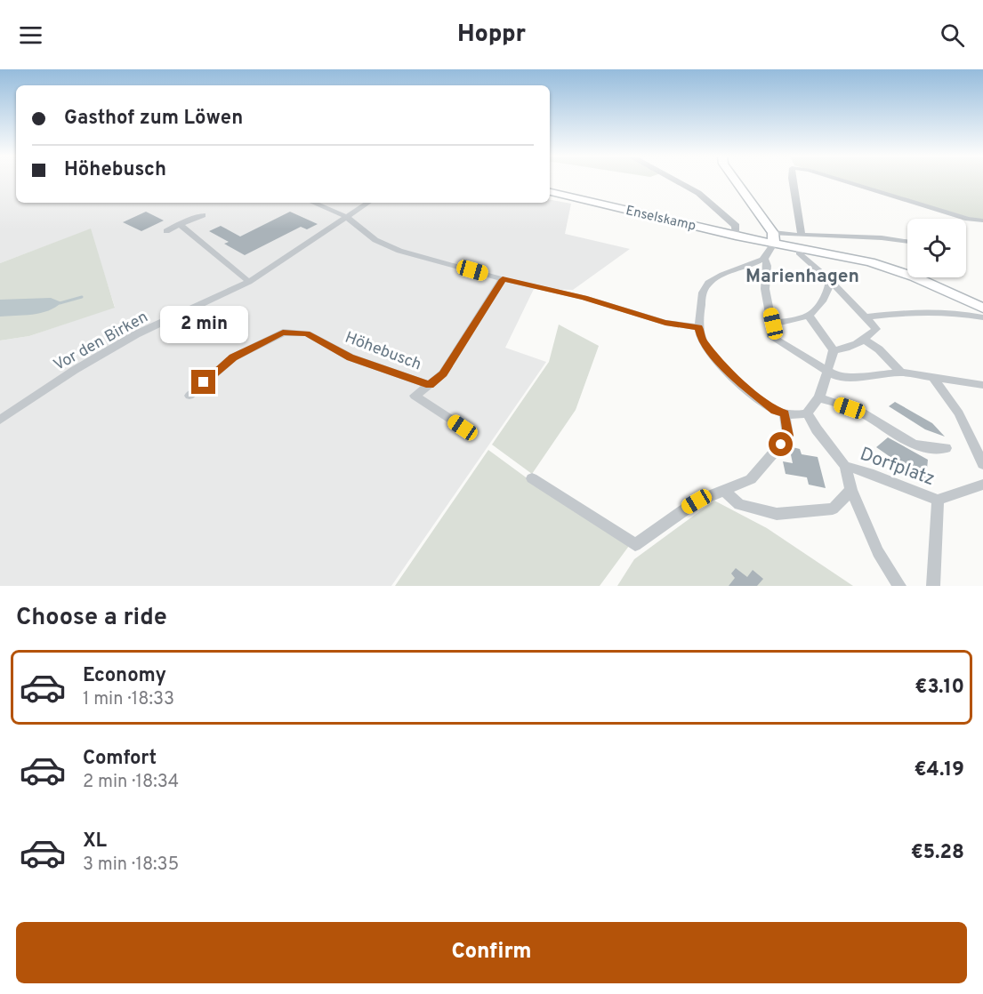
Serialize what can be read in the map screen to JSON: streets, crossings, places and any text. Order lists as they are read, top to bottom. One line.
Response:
{"streets":{"main road":["Enselskamp"],"street":["Vor den Birken","Höhebusch","Dorfplatz"]},"districts":["Marienhagen"],"page":{"header":"Hoppr","banner":["Gasthof zum Löwen","Höhebusch"],"bubble":"2 min","heading":"Choose a ride","list":[{"name":"Economy","note":"1 min · 18:33","value":"€3.10"},{"name":"Comfort","note":"2 min · 18:34","value":"€4.19"},{"name":"XL","note":"3 min · 18:35","value":"€5.28"}],"buttons":"Confirm"}}
